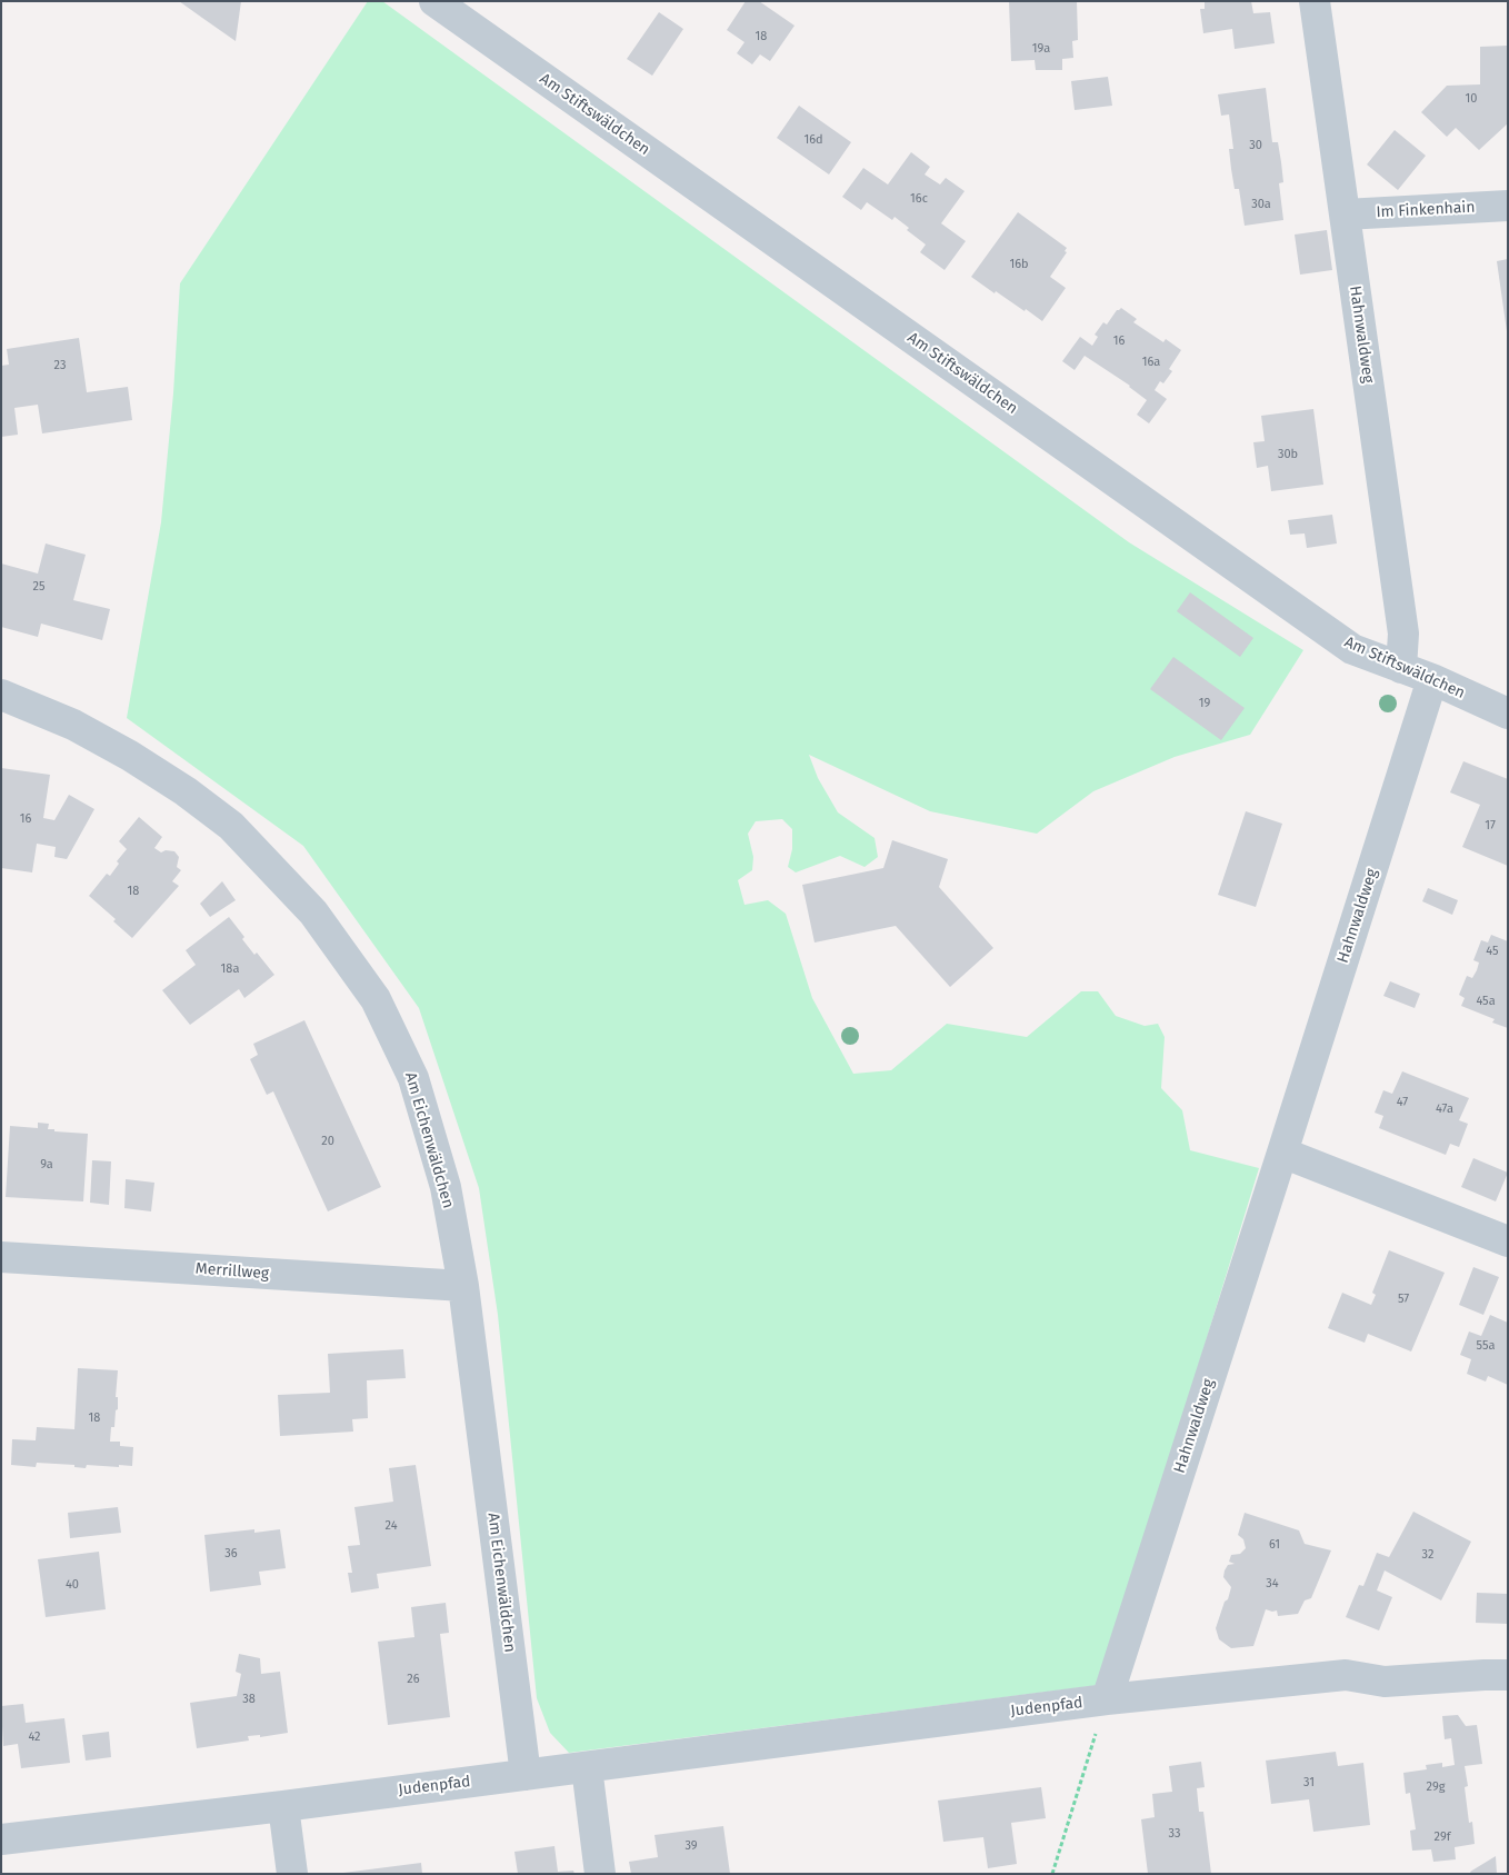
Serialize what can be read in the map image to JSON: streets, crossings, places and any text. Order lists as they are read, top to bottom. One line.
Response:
{"streets":{"street":["Am Stiftswäldchen","Im Finkenhain","Hahnwaldweg","Am Eichenwäldchen","Merrillweg","Judenpfad"]},"crossings":[["Am Stiftswäldchen","Hahnwaldweg"],["Im Finkenhain","Hahnwaldweg"],["Hahnwaldweg","Judenpfad"],["Am Eichenwäldchen","Merrillweg"],["Am Eichenwäldchen","Judenpfad"]],"house_numbers":["18","19a","10","16d","30","16c","30a","16b","16","16a","23","30b","25","19","16","17","18","45","18a","45a","47","47a","20","9a","57","55a","18","24","61","36","32","34","40","26","38","42","31","29g","33","29f","39"]}
